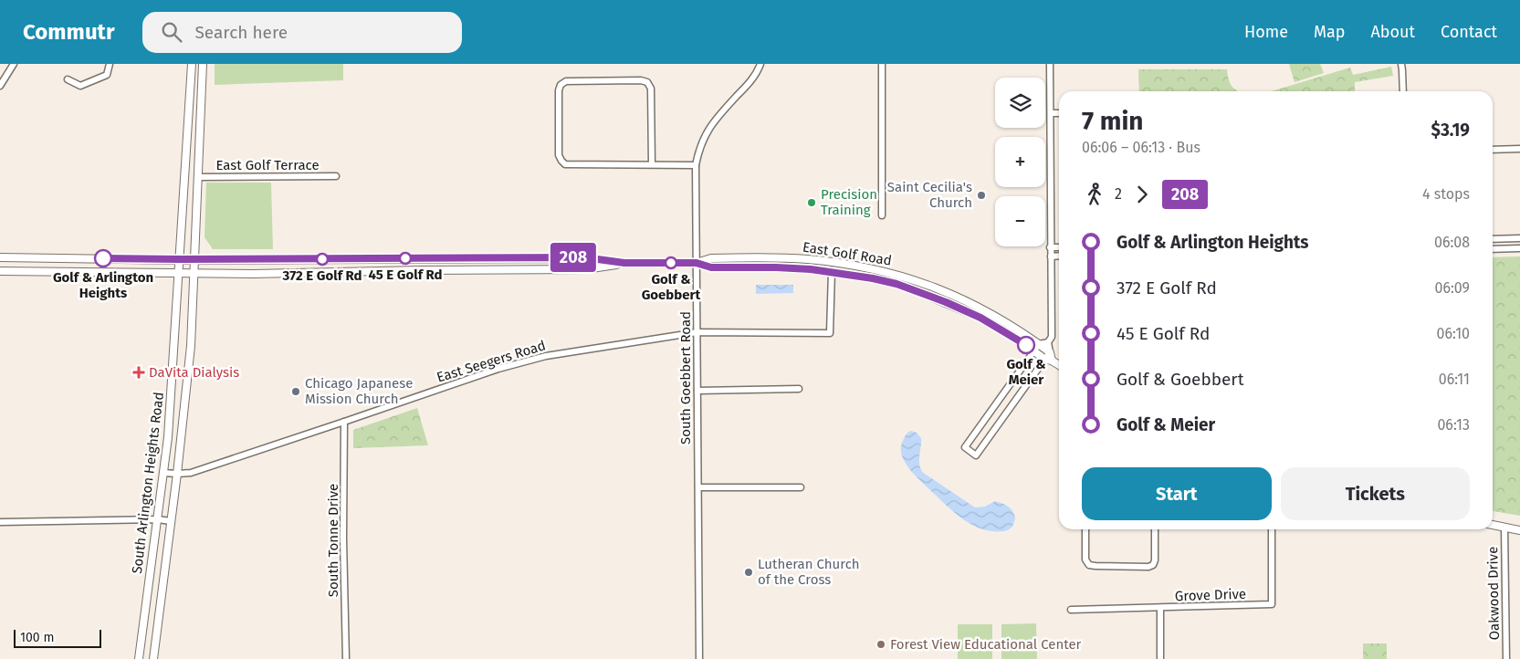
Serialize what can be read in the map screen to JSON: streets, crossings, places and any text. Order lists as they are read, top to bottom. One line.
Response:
{"streets":{"main road":["East Golf Road","South Arlington Heights Road"],"street":["East Golf Terrace","East Seegers Road","South Goebbert Road","South Tonne Drive","Oakwood Drive","Grove Drive"]},"crossings":[["East Golf Terrace","South Arlington Heights Road"],["East Golf Road","East Seegers Road"],["East Golf Road","South Goebbert Road"],["East Golf Road","South Arlington Heights Road"],["East Seegers Road","South Goebbert Road"],["East Seegers Road","South Arlington Heights Road"],["East Seegers Road","South Tonne Drive"]],"places":{"other":["Saint Cecilia's Church","Precision Training","Golf & Arlington Heights","45 E Golf Rd","372 E Golf Rd","Golf & Goebbert","Golf & Meier","Chicago Japanese Mission Church","Lutheran Church of the Cross","Forest View Educational Center"],"health":["DaVita Dialysis"]},"lines":["bus line 208"],"scale_bar":"100 m","page":{"header":"Commutr","search":"Search here","nav":["Home","Map","About","Contact"],"on_map":"208","map_buttons":["+","−"],"heading":["7 min","06:06 – 06:13 · Bus","$3.19"],"legs":["2","208","4 stops"],"list":[{"name":"Golf & Arlington Heights","value":"06:08"},{"name":"372 E Golf Rd","value":"06:09"},{"name":"45 E Golf Rd","value":"06:10"},{"name":"Golf & Goebbert","value":"06:11"},{"name":"Golf & Meier","value":"06:13"}],"buttons":["Start","Tickets"],"scale":"100 m"}}
